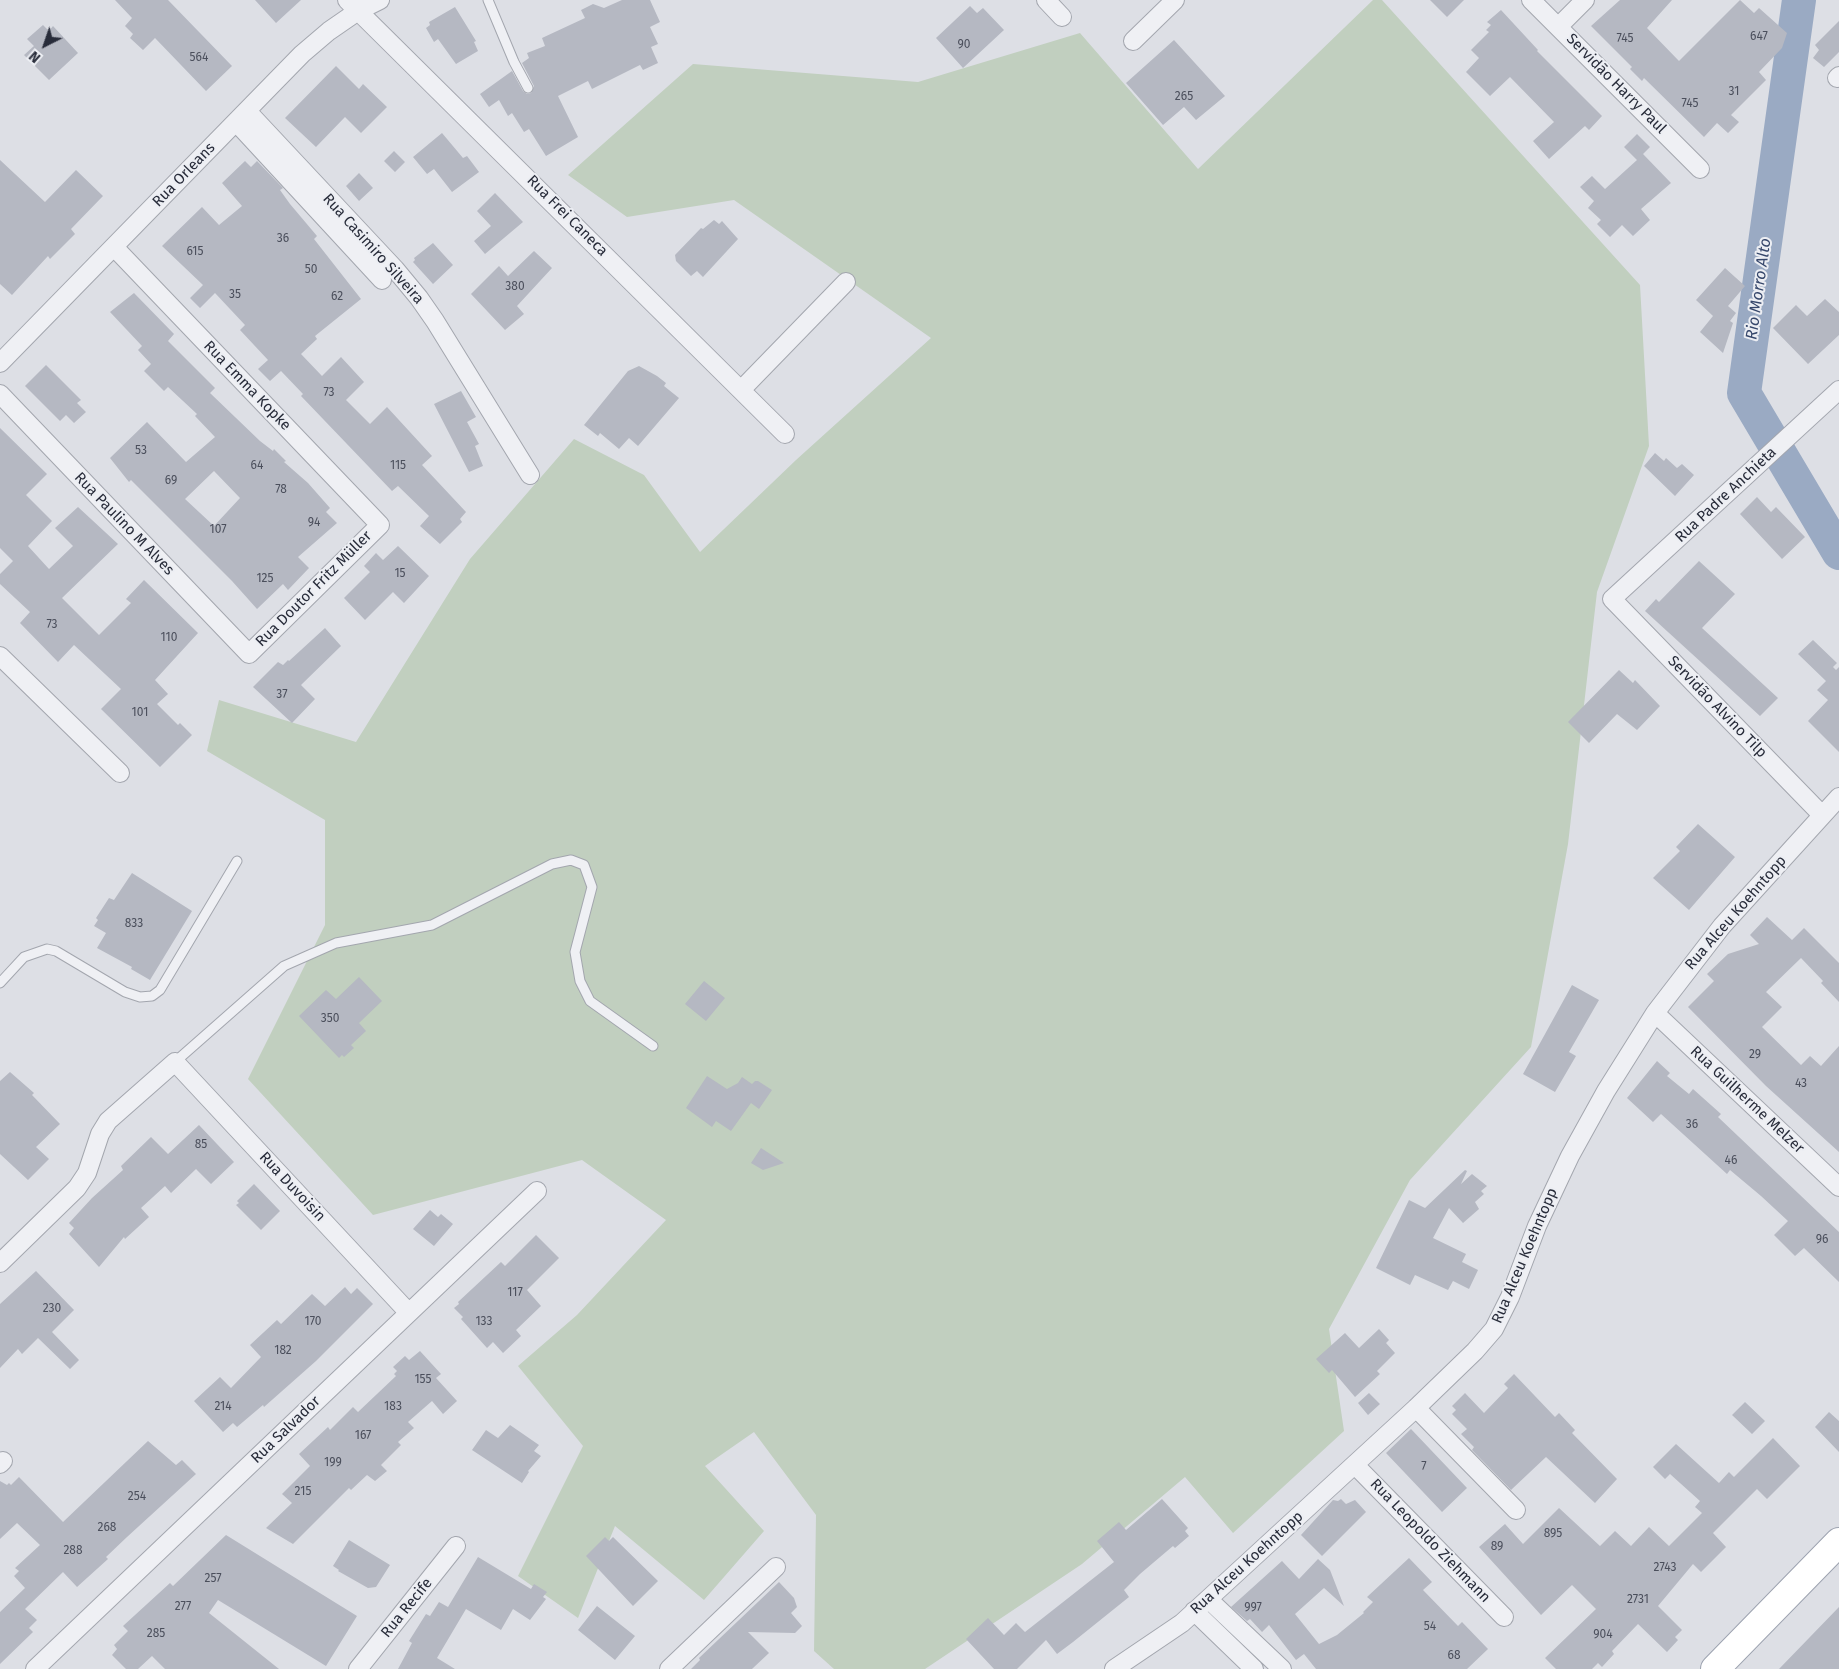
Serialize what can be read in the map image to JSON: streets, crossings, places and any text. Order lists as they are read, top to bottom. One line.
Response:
{"streets":{"street":["Servidão Harry Paul","Rua Orleans","Rua Frei Caneca","Rua Casimiro Silveira","Rua Emma Kopke","Rua Padre Anchieta","Rua Paulino M Alves","Rua Doutor Fritz Müller","Servidão Alvino Tilp","Rua Alceu Koehntopp","Rua Guilherme Melzer","Rua Duvoisin","Rua Salvador","Rua Leopoldo Ziehmann","Rua Recife"]},"crossings":[["Rua Orleans","Rua Frei Caneca"],["Rua Orleans","Rua Casimiro Silveira"],["Rua Orleans","Rua Emma Kopke"],["Rua Emma Kopke","Rua Doutor Fritz Müller"],["Rua Padre Anchieta","Servidão Alvino Tilp"],["Rua Paulino M Alves","Rua Doutor Fritz Müller"],["Servidão Alvino Tilp","Rua Alceu Koehntopp"],["Rua Alceu Koehntopp","Rua Guilherme Melzer"],["Rua Alceu Koehntopp","Rua Leopoldo Ziehmann"],["Rua Duvoisin","Rua Salvador"]],"water":["Rio Morro Alto"],"house_numbers":["647","745","90","564","31","265","745","36","615","50","380","35","62","73","53","64","115","69","78","94","107","15","125","73","110","37","101","833","350","29","43","36","85","46","96","117","230","170","133","182","155","214","183","167","199","7","215","254","268","895","89","288","2743","257","2731","277","997","54","285","904","68"],"north":"bottom left"}
